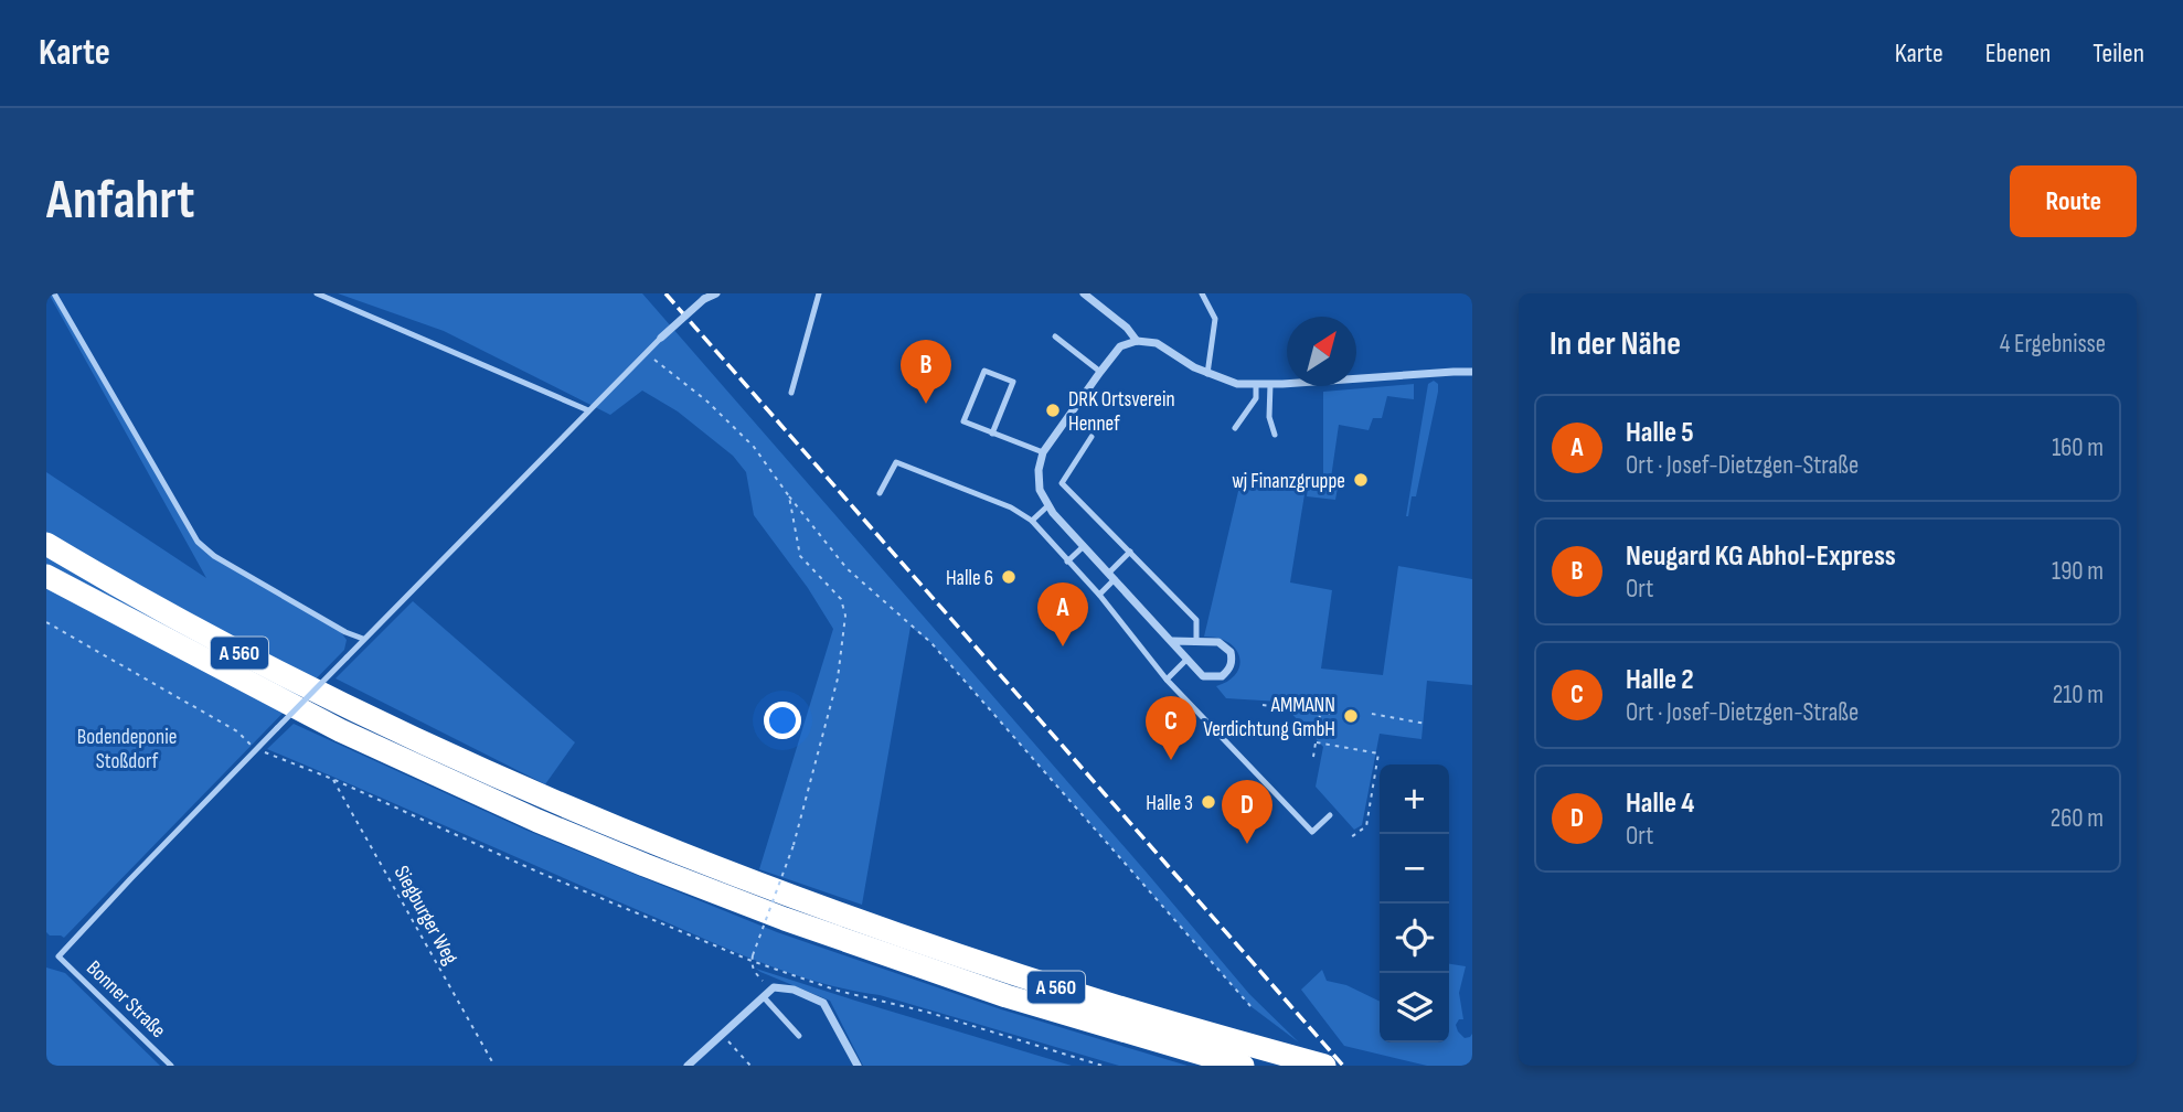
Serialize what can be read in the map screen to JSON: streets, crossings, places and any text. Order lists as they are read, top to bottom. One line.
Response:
{"streets":{"highway":["A 560"],"lane":["Bonner Straße"],"path":["Siegburger Weg"]},"parks":["Bodendeponie Stoßdorf"],"places":["DRK Ortsverein Hennef","wj Finanzgruppe","Halle 6","AMMANN Verdichtung GmbH","Halle 3"],"north":"top right","page":{"header":"Karte","nav":["Karte","Ebenen","Teilen"],"buttons":"Route","title":"Anfahrt","heading":["In der Nähe","4 Ergebnisse"],"pins":["B","A","C","D"],"list":[{"mark":"A","name":"Halle 5","note":"Ort · Josef-Dietzgen-Straße","value":"160 m"},{"mark":"B","name":"Neugard KG Abhol-Express","note":"Ort","value":"190 m"},{"mark":"C","name":"Halle 2","note":"Ort · Josef-Dietzgen-Straße","value":"210 m"},{"mark":"D","name":"Halle 4","note":"Ort","value":"260 m"}],"map_buttons":["+","−"]}}
